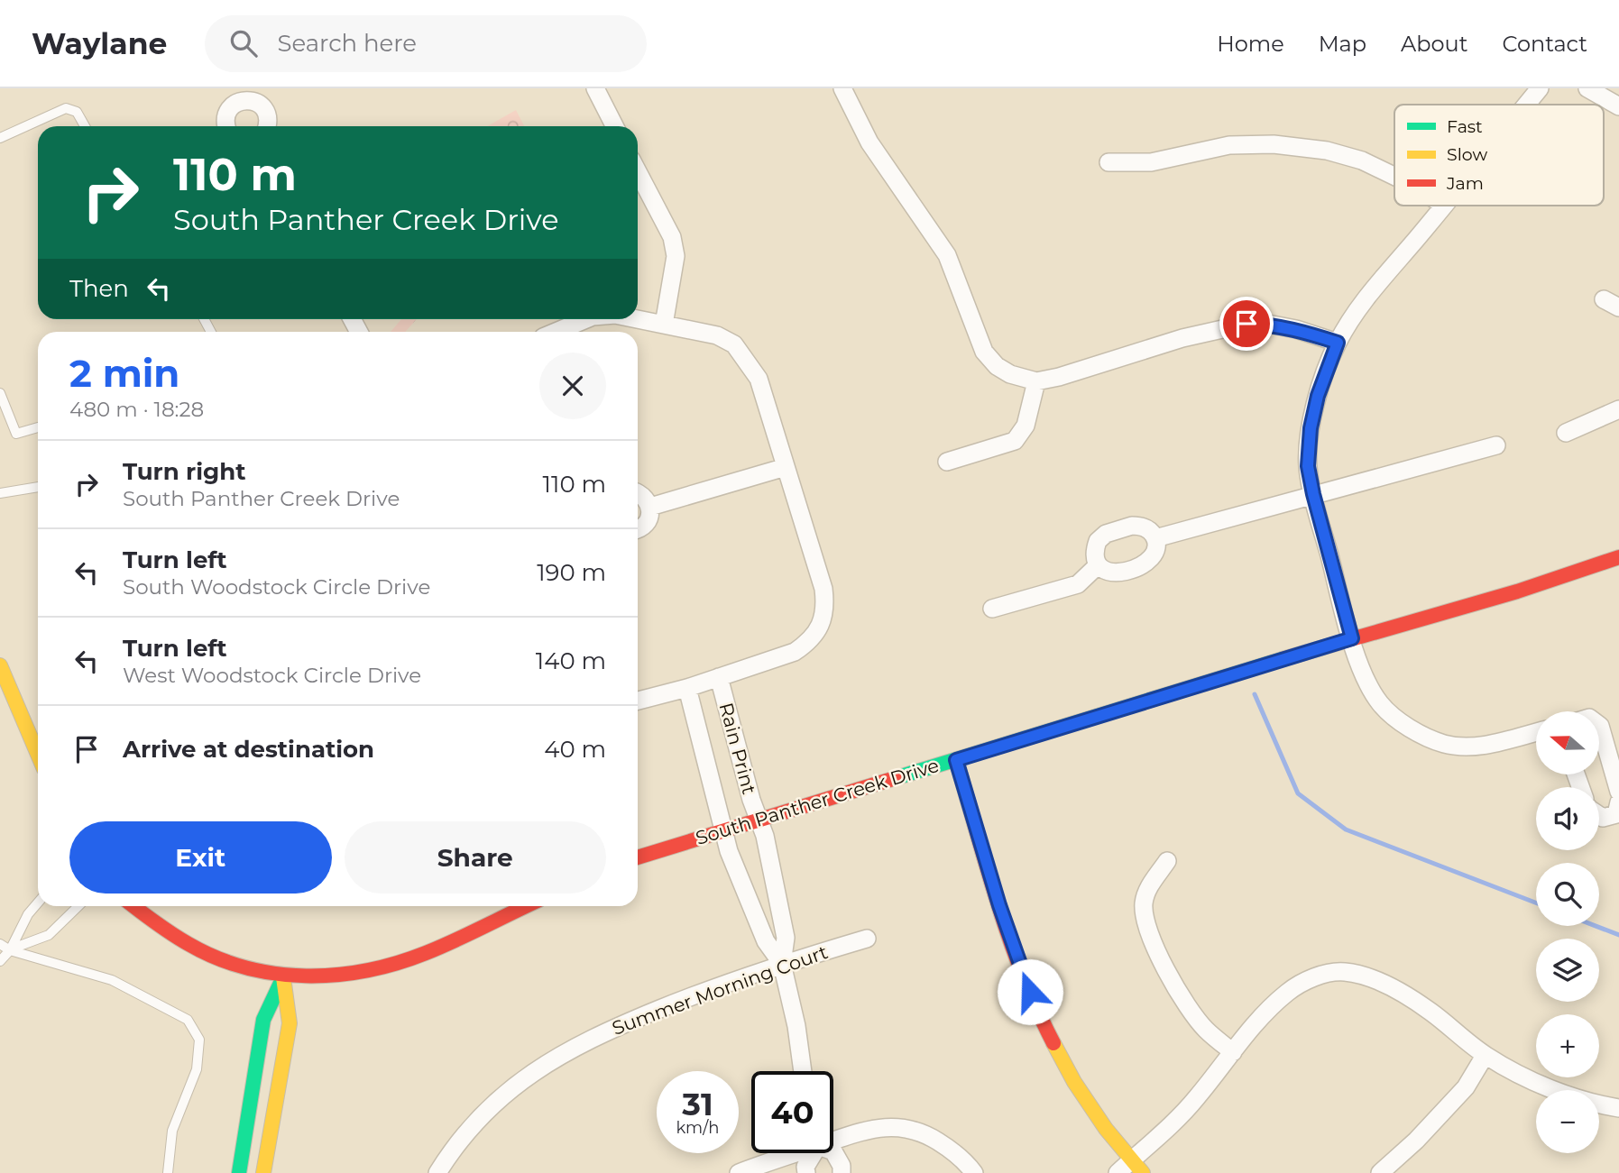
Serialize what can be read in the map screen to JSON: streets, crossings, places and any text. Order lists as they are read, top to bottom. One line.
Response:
{"streets":{"street":["Rain Print","South Panther Creek Drive","Summer Morning Court"]},"crossings":[["Rain Print","South Panther Creek Drive"],["Rain Print","Summer Morning Court"]],"legend":["Fast","Slow","Jam"],"north":"left","page":{"header":"Waylane","search":"Search here","nav":["Home","Map","About","Contact"],"turn":["110 m","South Panther Creek Drive"],"then":"Then","heading":["2 min","480 m · 18:28"],"list":[{"name":"Turn right","note":"South Panther Creek Drive","value":"110 m"},{"name":"Turn left","note":"South Woodstock Circle Drive","value":"190 m"},{"name":"Turn left","note":"West Woodstock Circle Drive","value":"140 m"},{"name":"Arrive at destination","value":"40 m"}],"map_buttons":["+","−"],"buttons":["Exit","Share"],"speed":"31 km/h","limit":"40"}}
